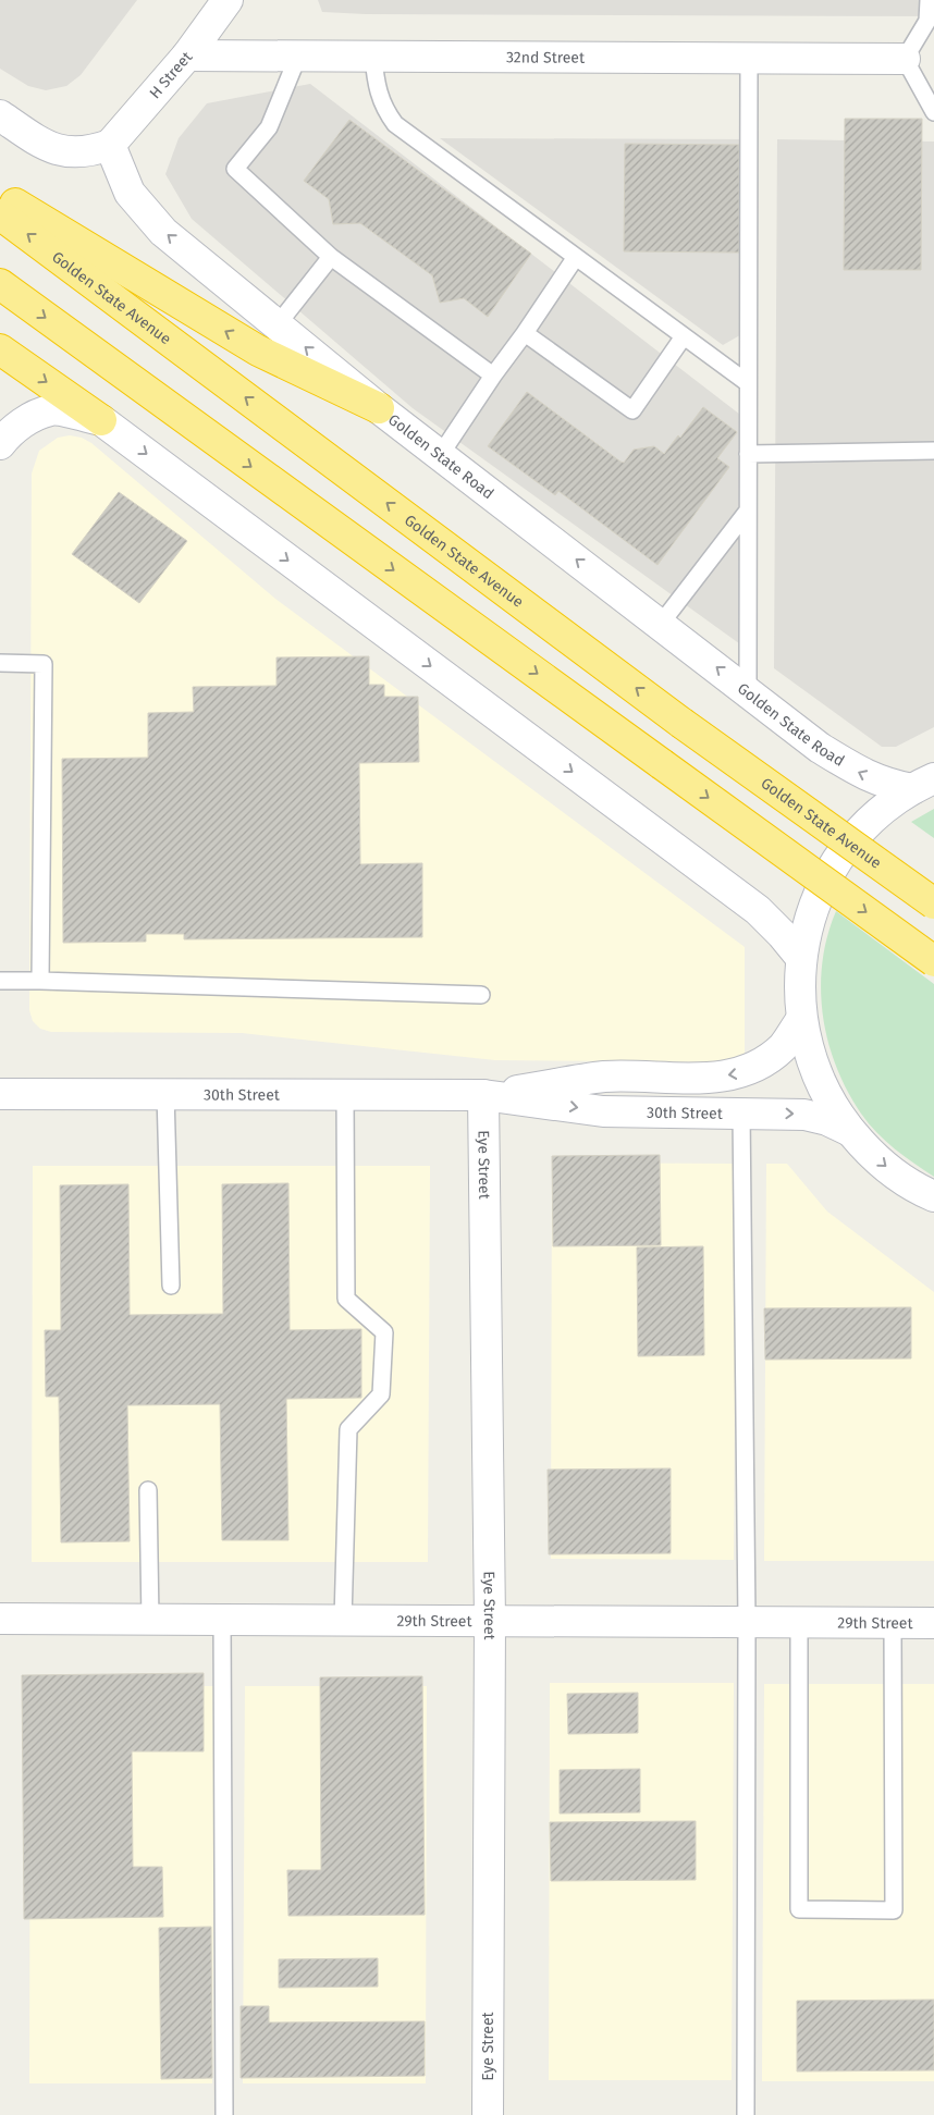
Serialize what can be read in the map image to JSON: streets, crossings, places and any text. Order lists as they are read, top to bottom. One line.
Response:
{"streets":{"highway":["Golden State Avenue"],"street":["32nd Street","H Street","Golden State Road","30th Street","Eye Street","29th Street"]},"crossings":[["32nd Street","H Street"],["H Street","Golden State Road"],["30th Street","Eye Street"],["Eye Street","29th Street"]]}
